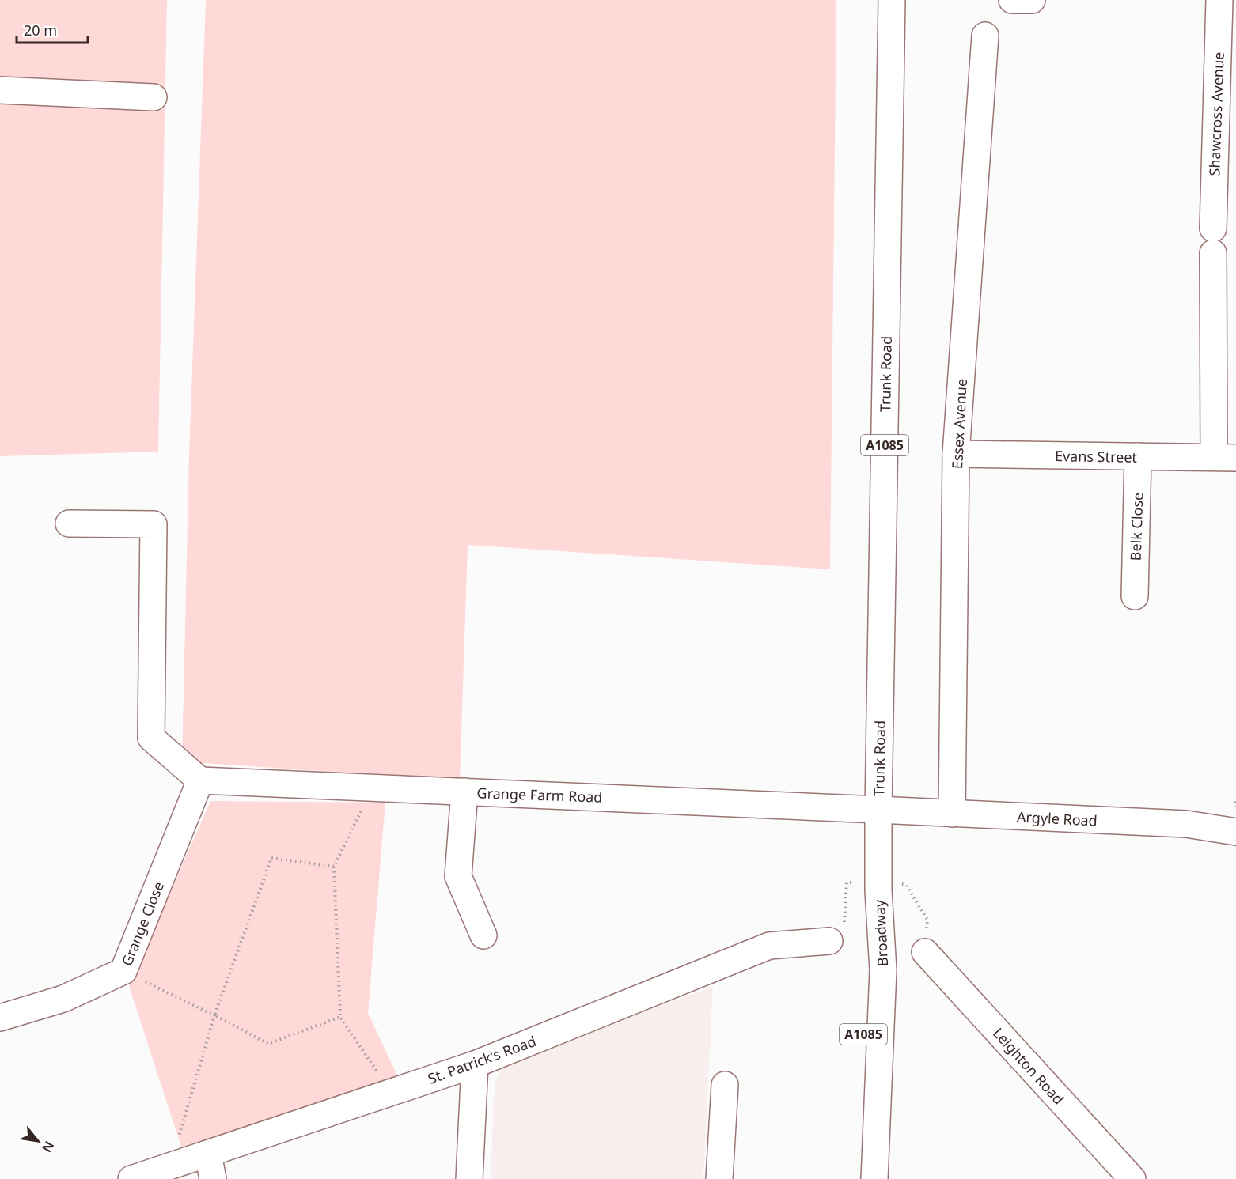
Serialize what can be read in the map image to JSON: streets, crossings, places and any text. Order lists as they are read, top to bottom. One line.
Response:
{"streets":{"street":["Shawcross Avenue","Trunk Road","Essex Avenue","A1085","Evans Street","Belk Close","Grange Farm Road","Argyle Road","Grange Close","Broadway","St. Patrick's Road","Leighton Road"]},"crossings":[["Shawcross Avenue","Evans Street"],["Trunk Road","Grange Farm Road"],["Trunk Road","Argyle Road"],["Trunk Road","Broadway"],["Essex Avenue","Evans Street"],["Essex Avenue","Argyle Road"],["Evans Street","Belk Close"],["Grange Farm Road","Argyle Road"],["Grange Farm Road","Grange Close"]],"scale_bar":"20 m","north":"bottom right"}
